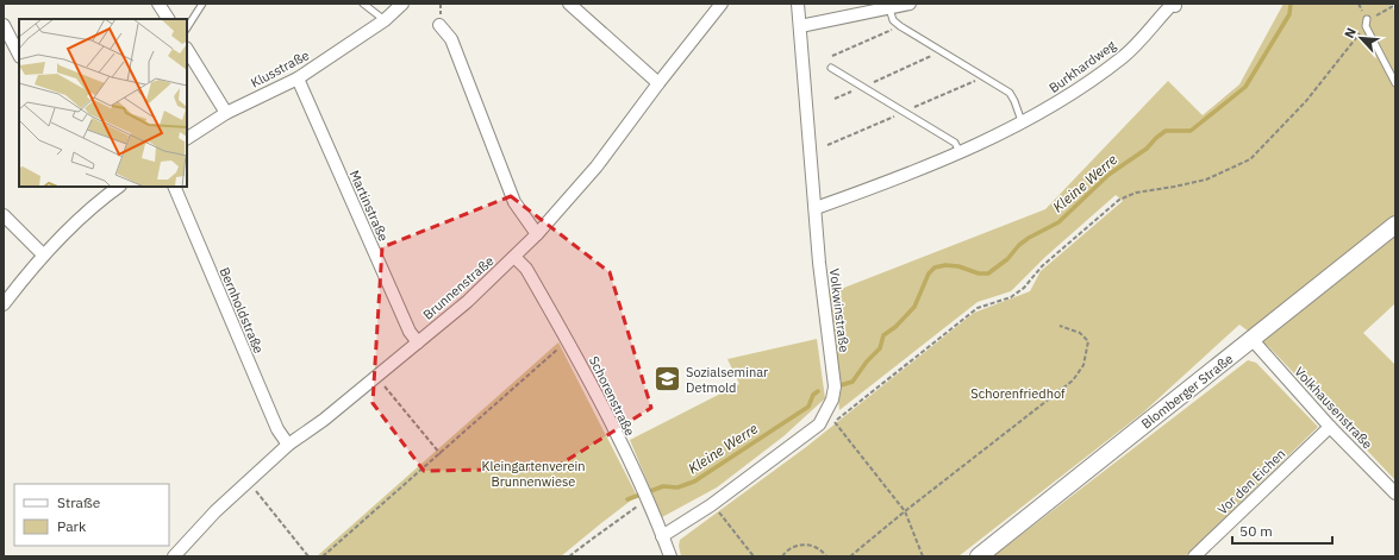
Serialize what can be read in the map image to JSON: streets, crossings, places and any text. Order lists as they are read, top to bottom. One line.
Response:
{"streets":{"street":["Burkhardweg","Klusstraße","Martinstraße","Brunnenstraße","Bernholdstraße","Volkwinstraße","Blomberger Straße","Schorenstraße","Volkhausenstraße","Vor den Eichen"]},"crossings":[["Burkhardweg","Volkwinstraße"],["Klusstraße","Martinstraße"],["Martinstraße","Brunnenstraße"],["Brunnenstraße","Bernholdstraße"],["Brunnenstraße","Schorenstraße"],["Volkwinstraße","Schorenstraße"],["Blomberger Straße","Volkhausenstraße"],["Volkhausenstraße","Vor den Eichen"]],"water":["Kleine Werre"],"parks":["Schorenfriedhof","Kleingartenverein Brunnenwiese"],"places":{"school or university":["Sozialseminar Detmold"]},"legend":["Straße","Park"],"scale_bar":"50 m","north":"top left"}
